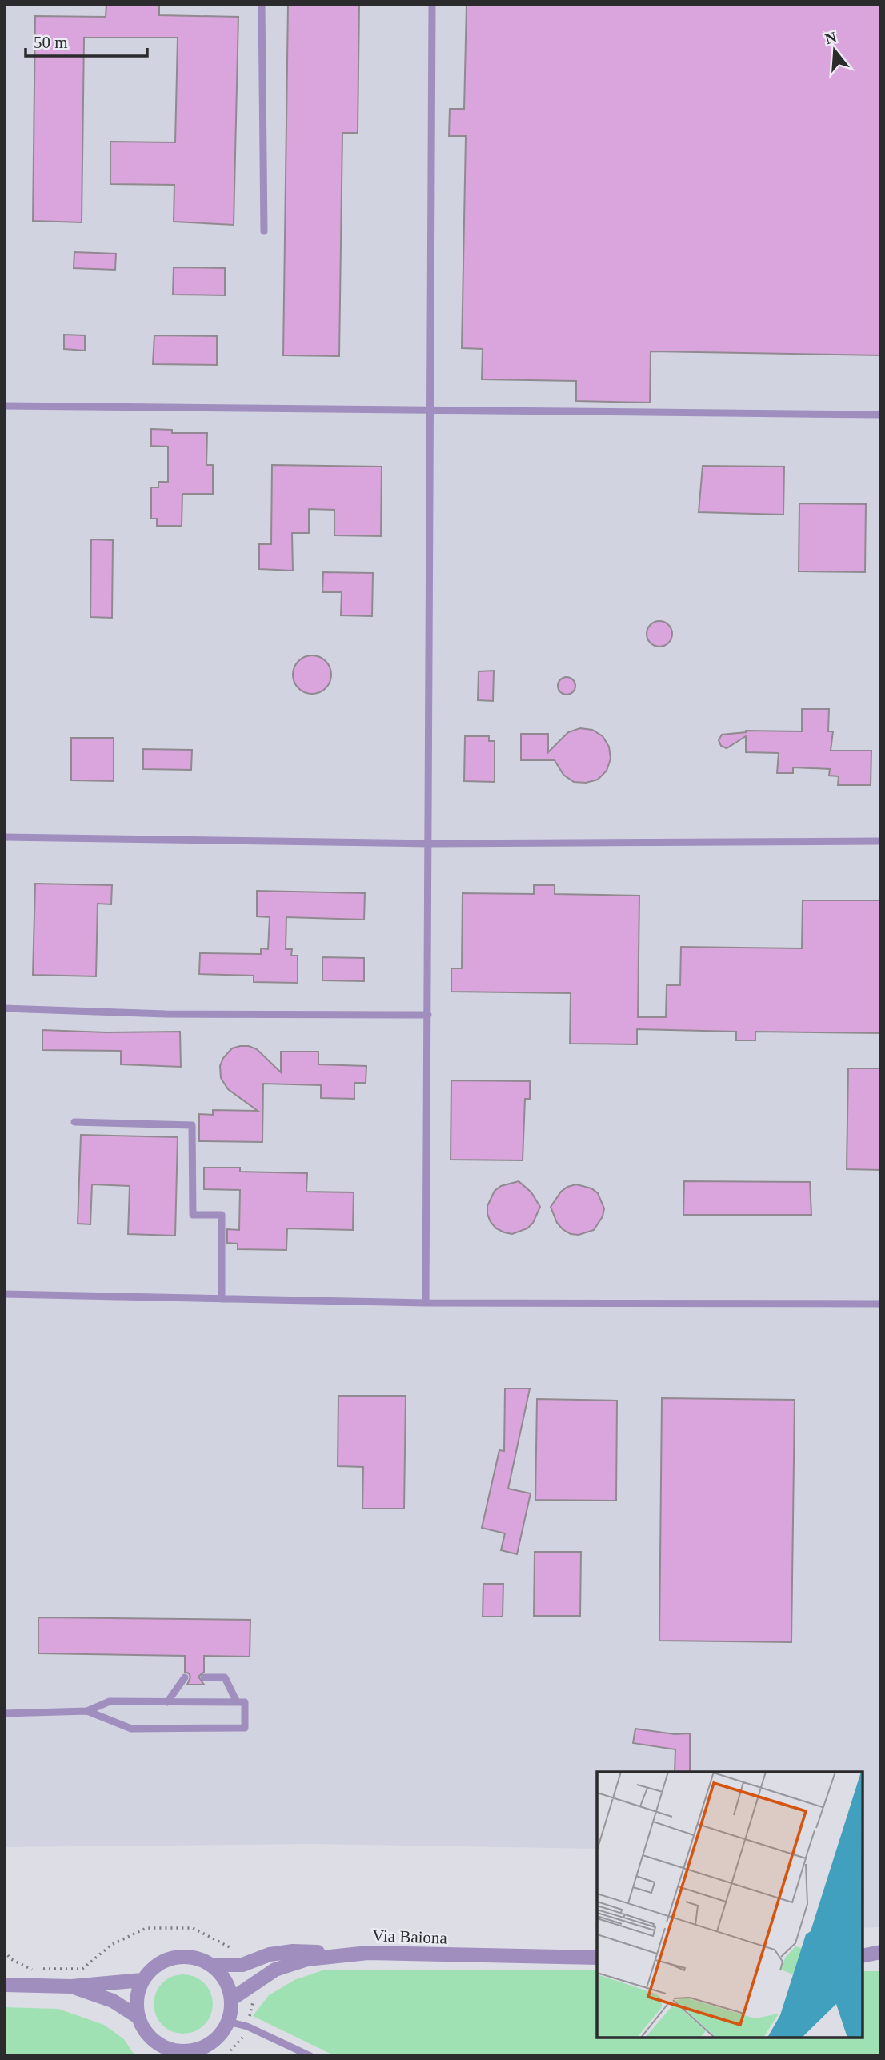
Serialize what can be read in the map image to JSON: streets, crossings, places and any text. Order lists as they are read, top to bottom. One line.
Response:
{"streets":{"street":["Via Baiona"]},"scale_bar":"50 m","north":"top"}
